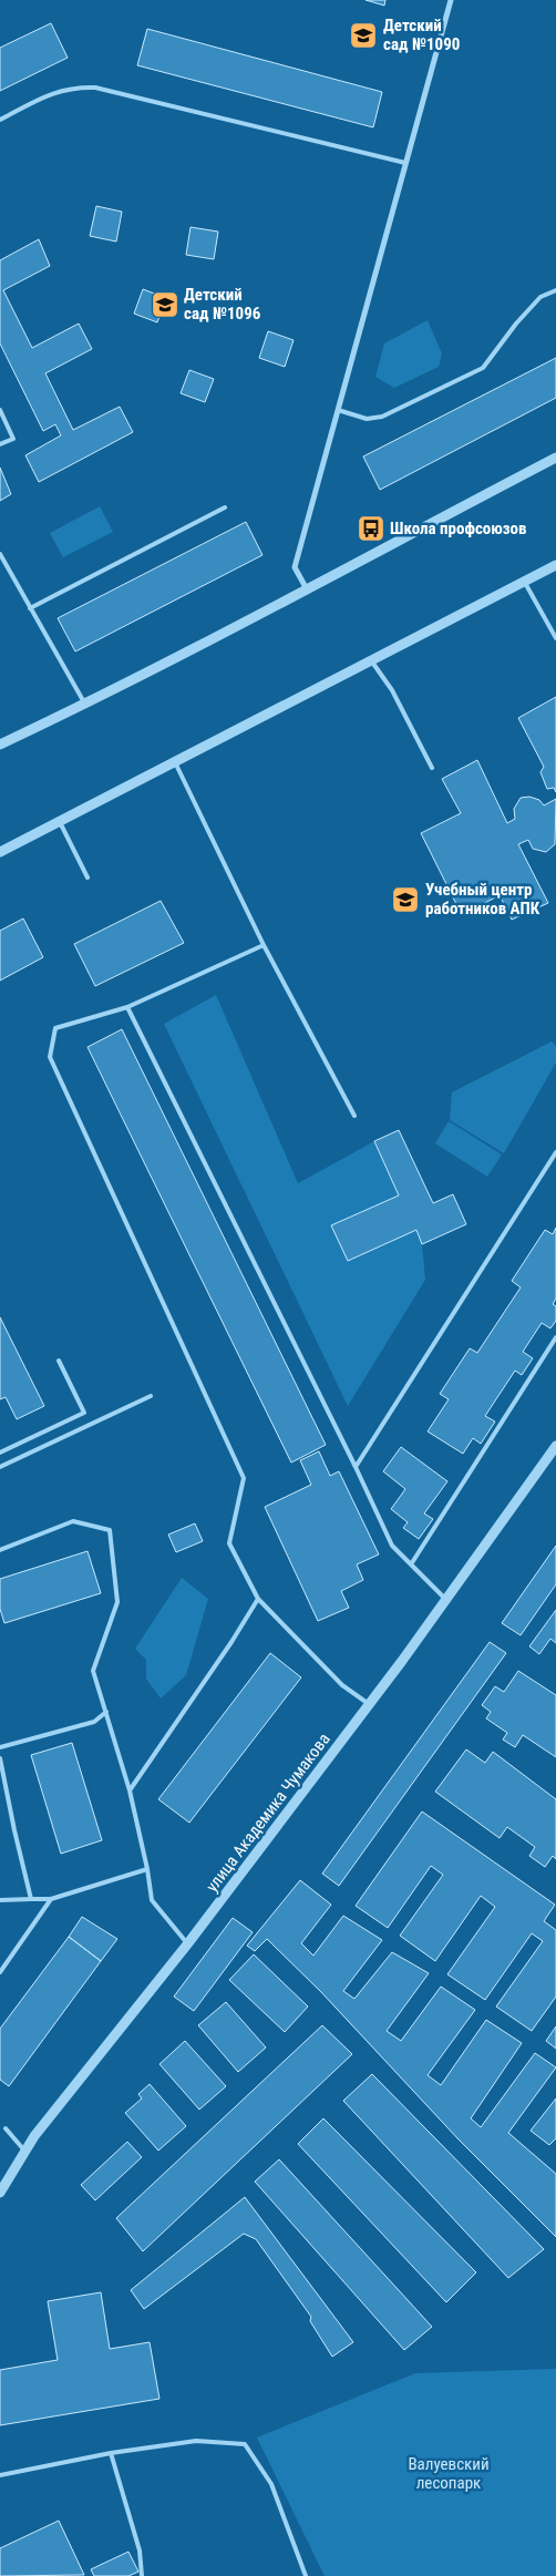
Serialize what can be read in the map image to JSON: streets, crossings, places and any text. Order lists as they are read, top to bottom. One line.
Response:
{"streets":{"street":["улица Академика Чумакова"]},"parks":["Валуевский лесопарк"],"places":{"school or university":["Детский сад №1090","Детский сад №1096","Учебный центр работников АПК"],"bus stop":["Школа профсоюзов"]}}
